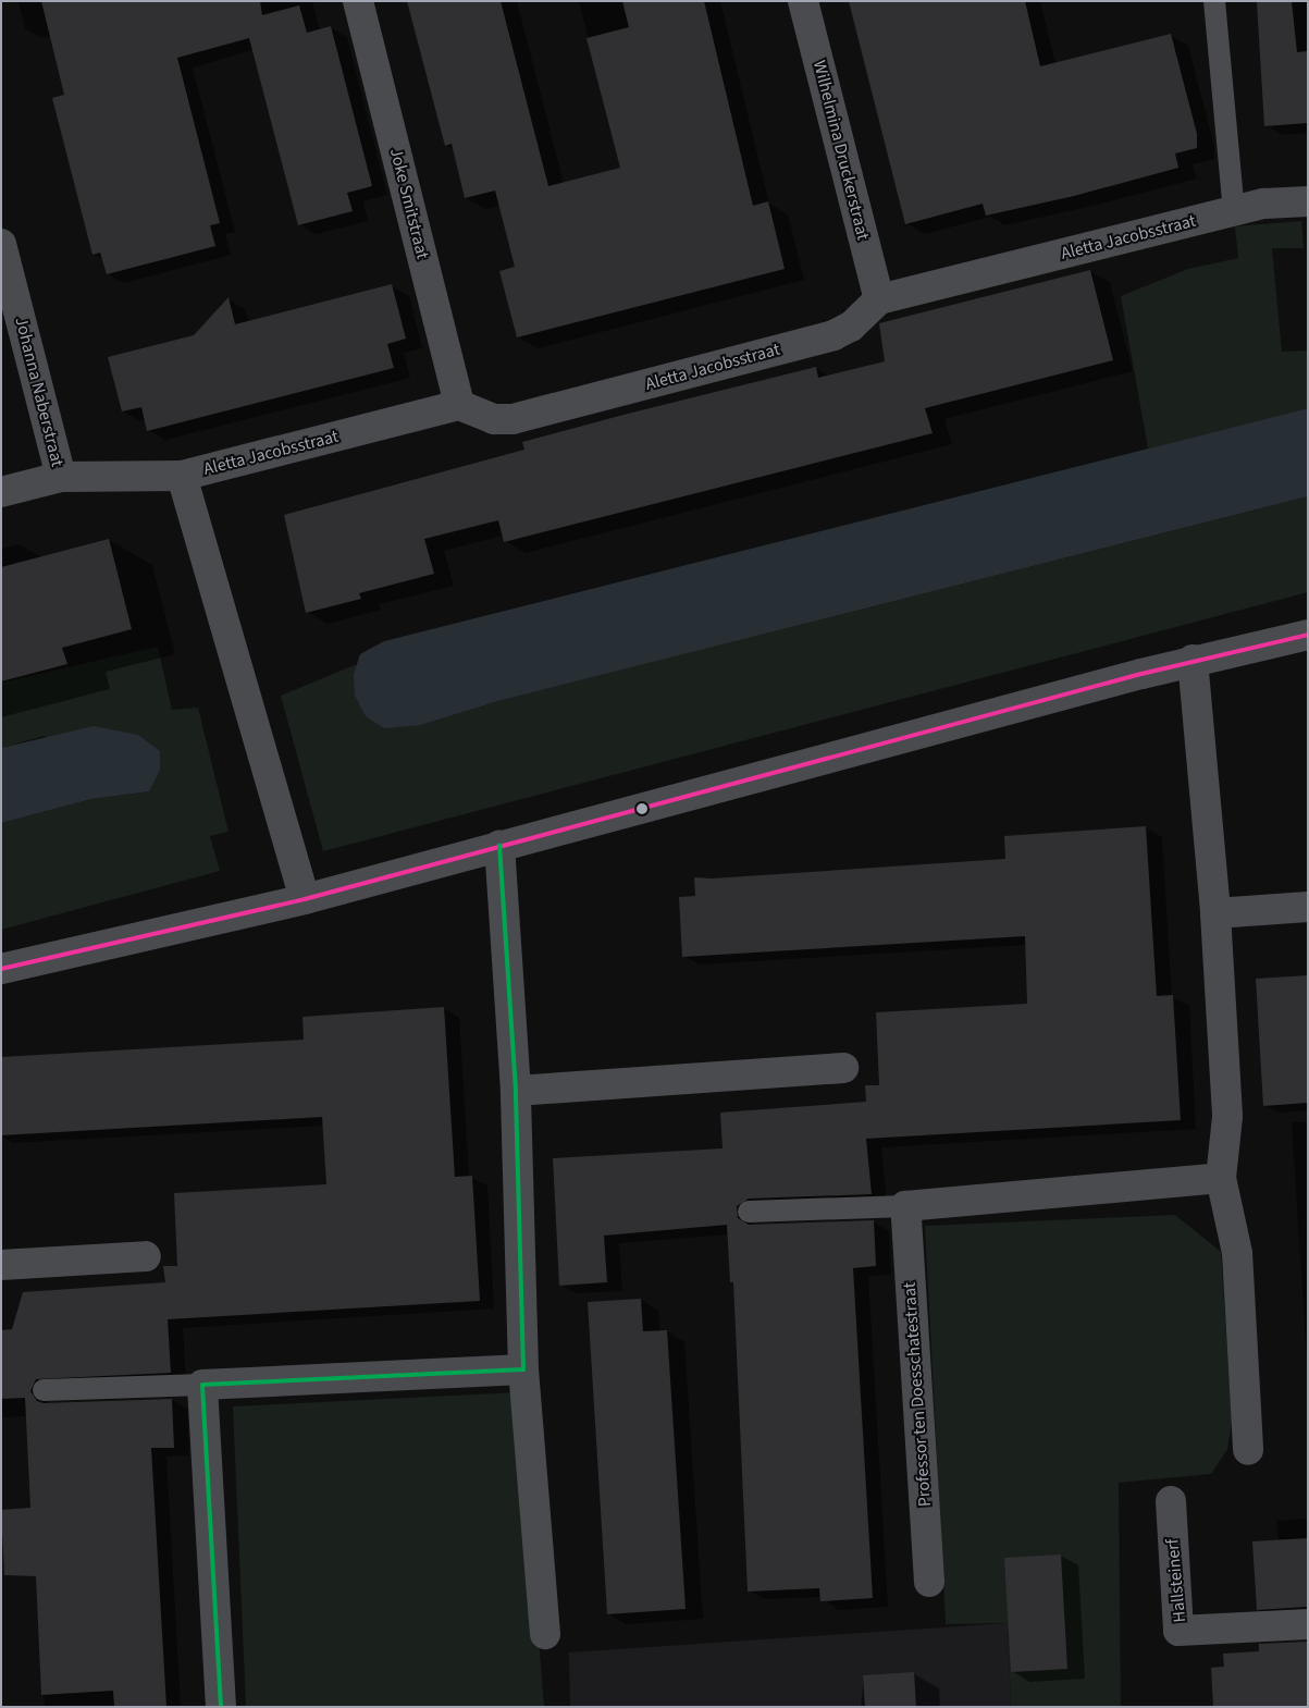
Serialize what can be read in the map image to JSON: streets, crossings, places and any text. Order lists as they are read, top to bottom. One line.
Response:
{"streets":{"street":["Wilhelmina Druckerstraat","Joke Smitstraat","Aletta Jacobsstraat","Johanna Naberstraat","Professor ten Doesschatestraat","Hallsteinerf"]},"crossings":[["Wilhelmina Druckerstraat","Aletta Jacobsstraat"],["Joke Smitstraat","Aletta Jacobsstraat"],["Aletta Jacobsstraat","Johanna Naberstraat"]]}
